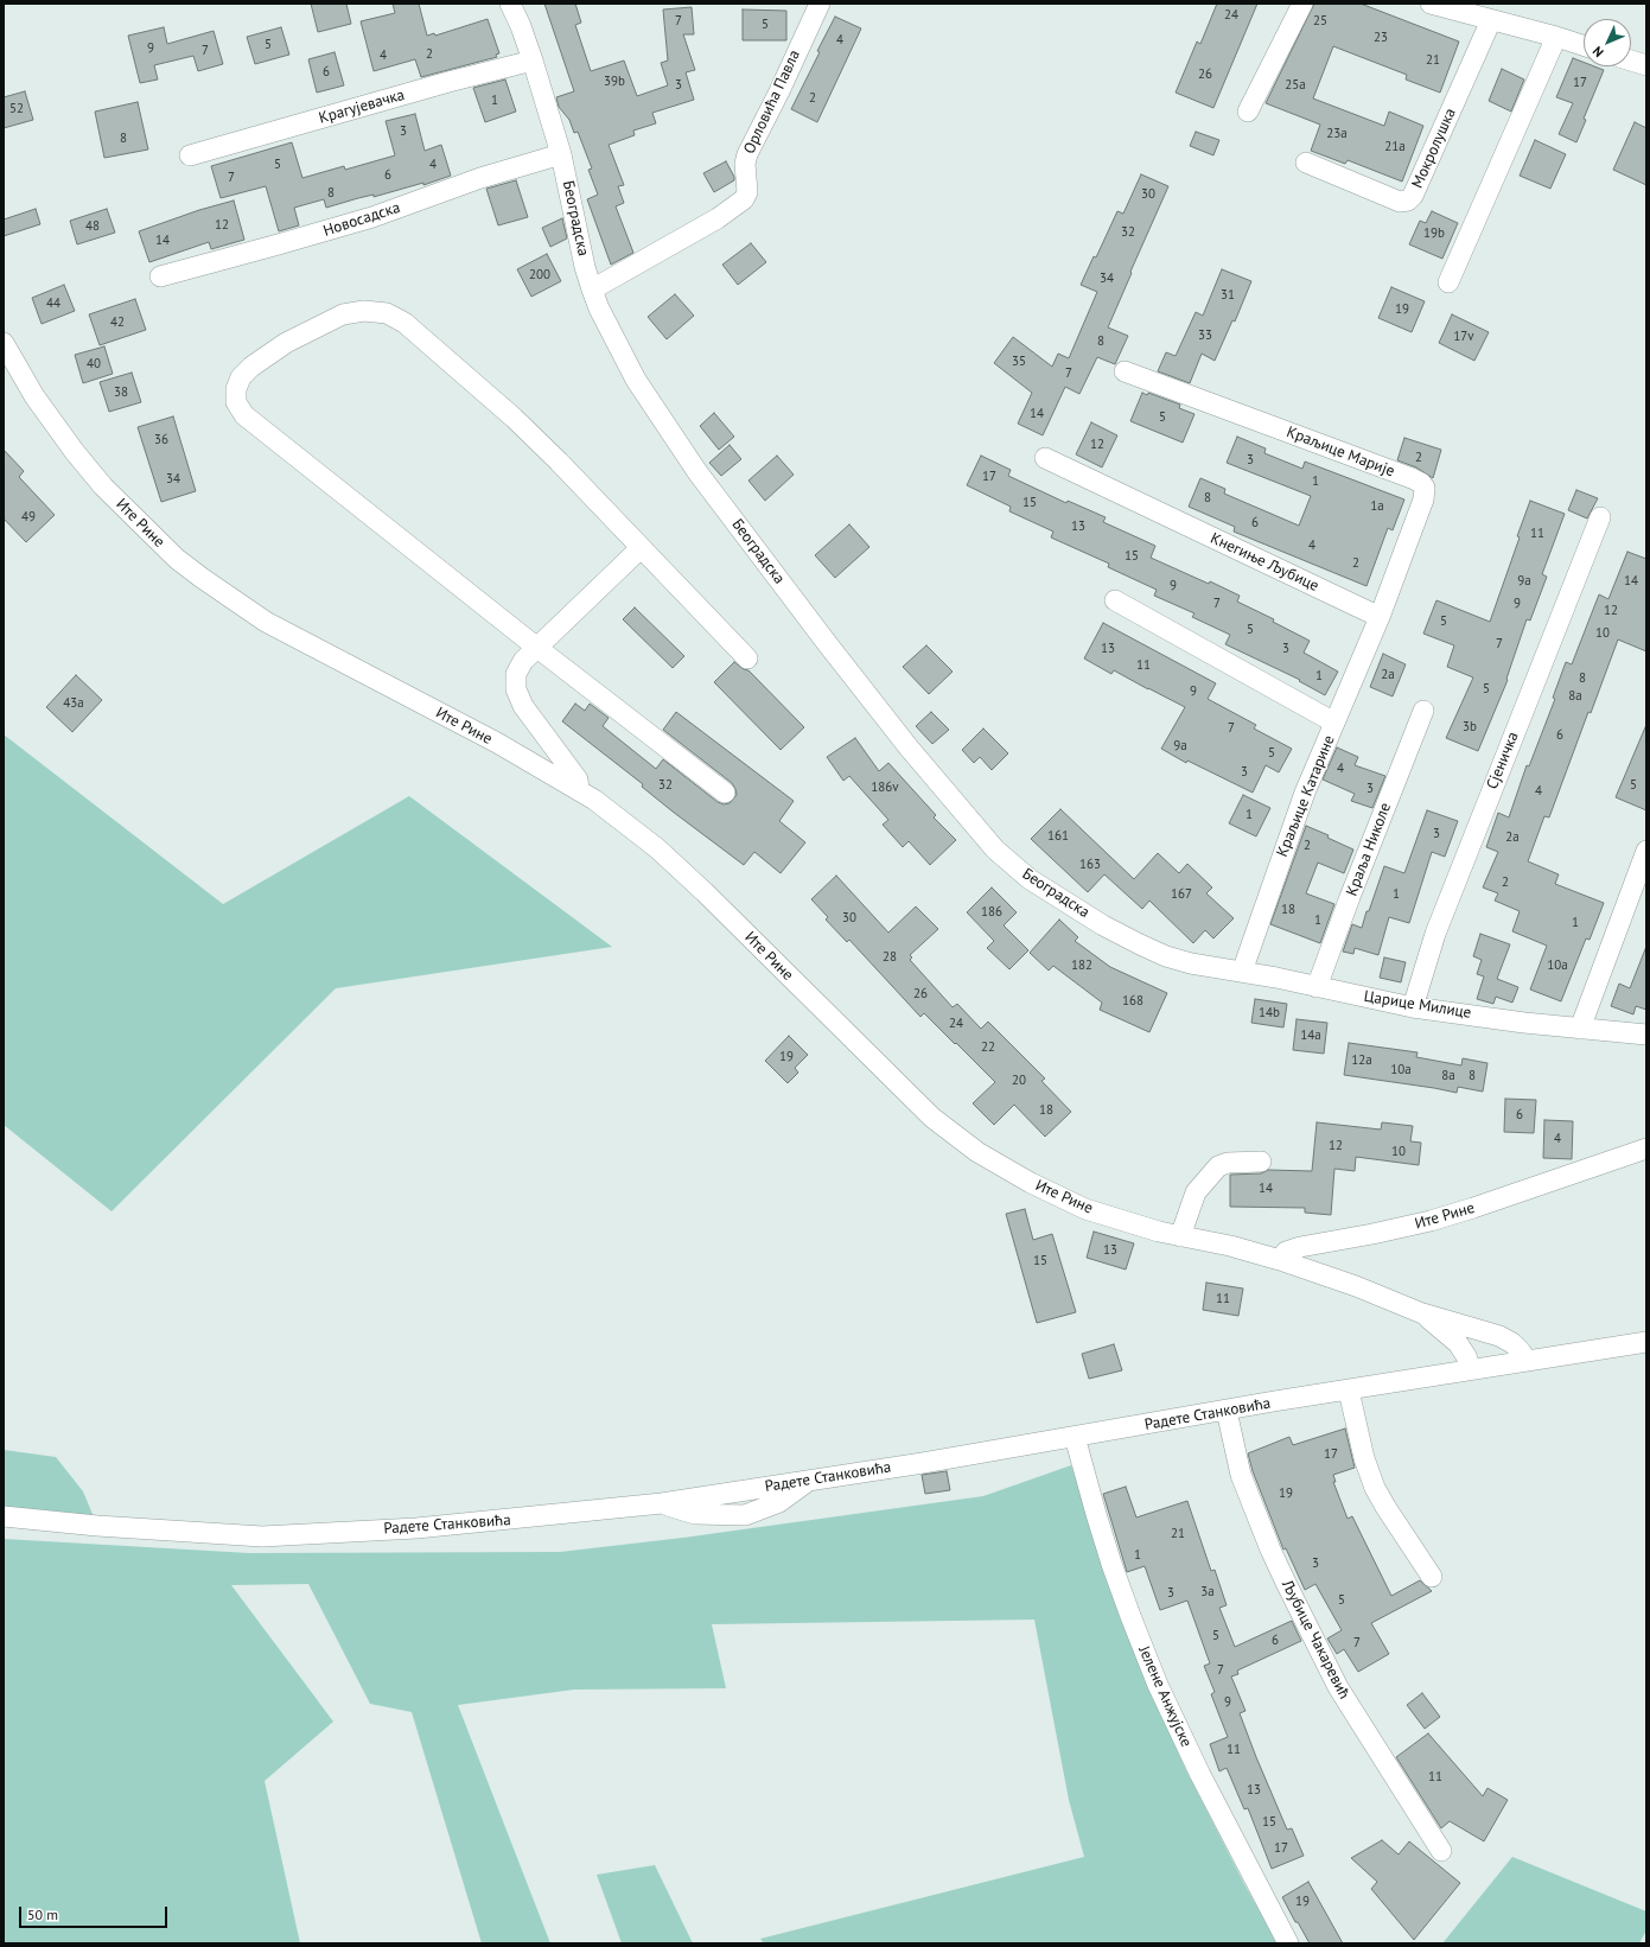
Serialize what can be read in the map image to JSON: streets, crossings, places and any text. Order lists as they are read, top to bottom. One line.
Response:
{"streets":{"street":["Орловића Павла","Крагујевачка","Мокролушка","Београдска","Новосадска","Краљице Марије","Ите Рине","Кнегиње Љубице","Сјеничка","Краљице Катарине","Краља Николе","Царице Милице","Радете Станковића","Љубице Чакаревић","Јелене Анжујске"]},"crossings":[["Орловића Павла","Београдска"],["Крагујевачка","Београдска"],["Београдска","Новосадска"],["Београдска","Царице Милице"],["Краљице Марије","Кнегиње Љубице"],["Сјеничка","Царице Милице"],["Краљице Катарине","Царице Милице"],["Краља Николе","Царице Милице"],["Радете Станковића","Љубице Чакаревић"],["Радете Станковића","Јелене Анжујске"]],"house_numbers":["24","7","25","5","23","4","5","9","7","2","4","21","6","26","39b","17","3","25a","2","1","52","3","23a","8","21a","5","4","6","7","8","30","12","48","32","19b","14","200","34","31","44","19","42","33","17v","8","35","40","7","38","14","5","36","12","2","3","17","34","1","8","15","1a","49","6","13","11","4","15","2","9a","14","9","7","9","12","5","5","10","7","13","3","11","2a","1","8","5","9","8a","43a","3b","7","6","9a","5","4","3","32","5","186v","3","4","1","3","161","2a","2","163","2","167","1","18","186","30","1","1","28","182","10a","26","168","14b","24","14a","22","19","12a","10a","8a","8","20","18","6","4","12","10","14","13","15","11","17","19","21","1","3","3a","3","5","5","6","7","7","9","11","11","13","15","17","19"],"scale_bar":"50 m","north":"bottom left"}
